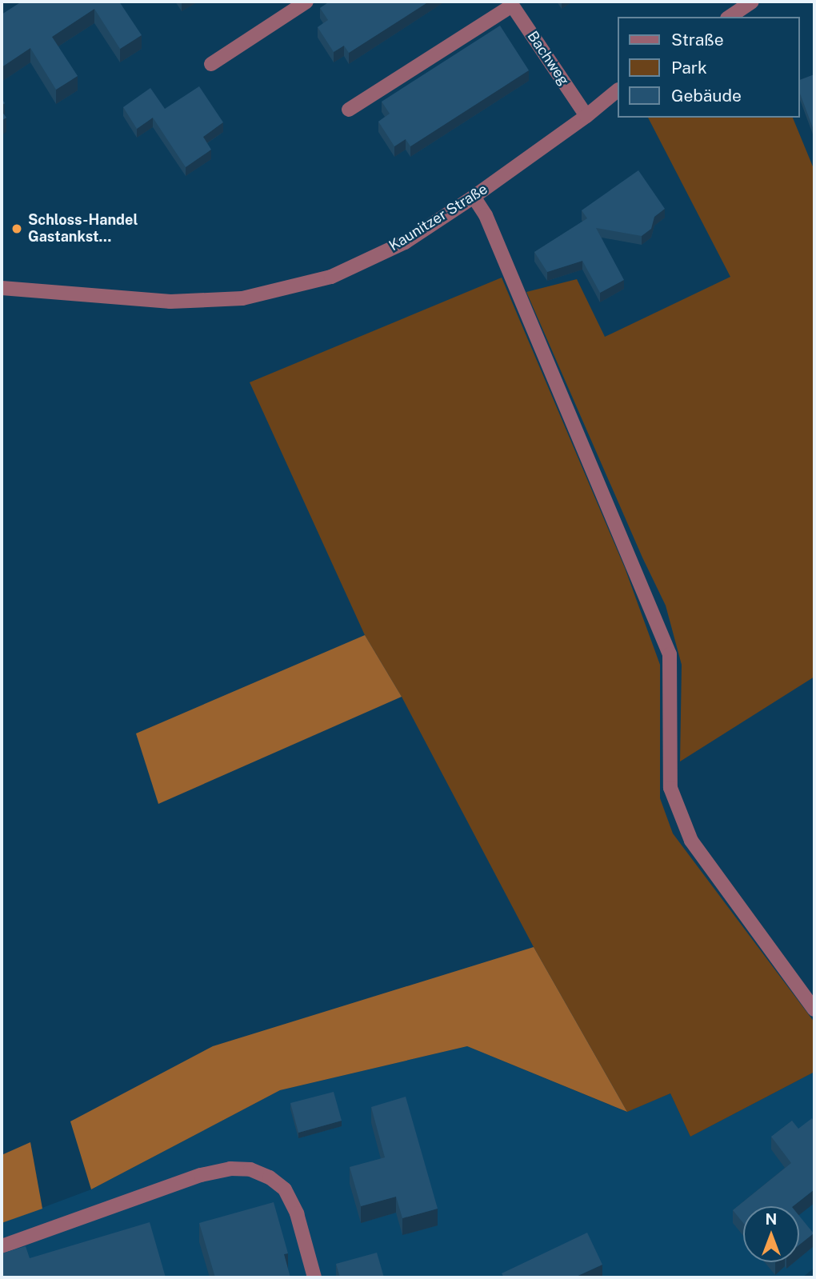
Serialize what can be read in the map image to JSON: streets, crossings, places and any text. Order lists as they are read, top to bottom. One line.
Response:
{"streets":{"street":["Bachweg","Kaunitzer Straße"]},"crossings":[["Bachweg","Kaunitzer Straße"]],"places":["Schloss-Handel Gastankst..."],"legend":["Straße","Park","Gebäude"],"north":"top"}
